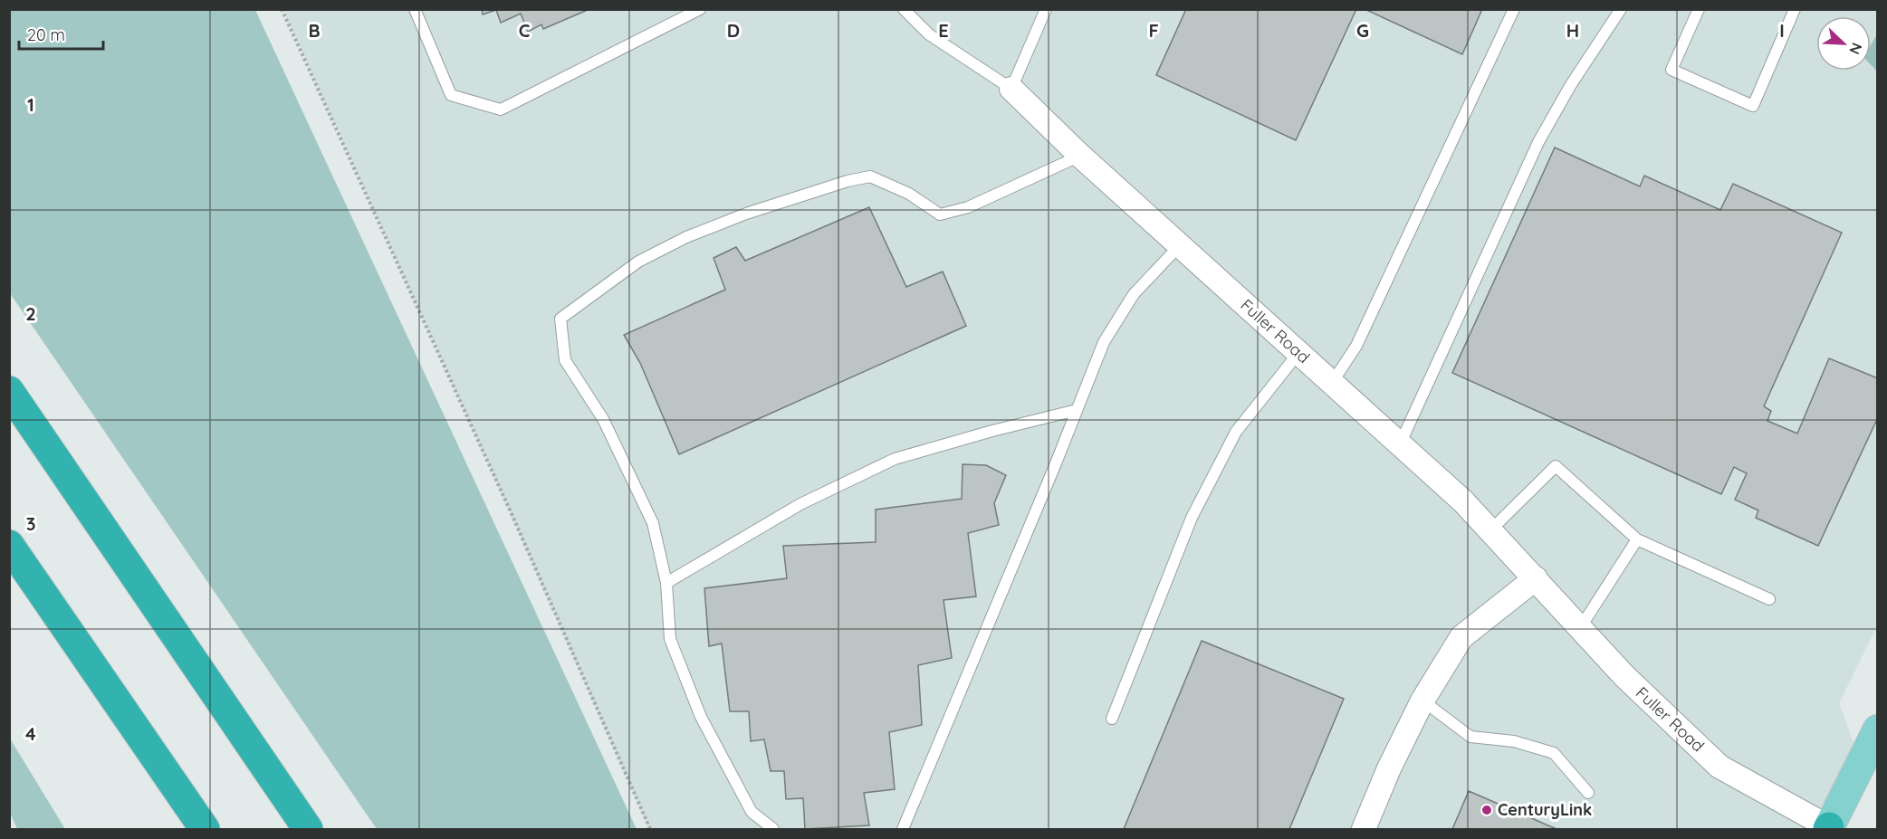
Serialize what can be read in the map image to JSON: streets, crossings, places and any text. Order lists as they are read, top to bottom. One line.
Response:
{"streets":{"street":["Fuller Road"]},"places":["CenturyLink"],"scale_bar":"20 m","north":"bottom right","grid":{"columns":["B","C","D","E","F","G","H","I"],"rows":["1","2","3","4"]}}
